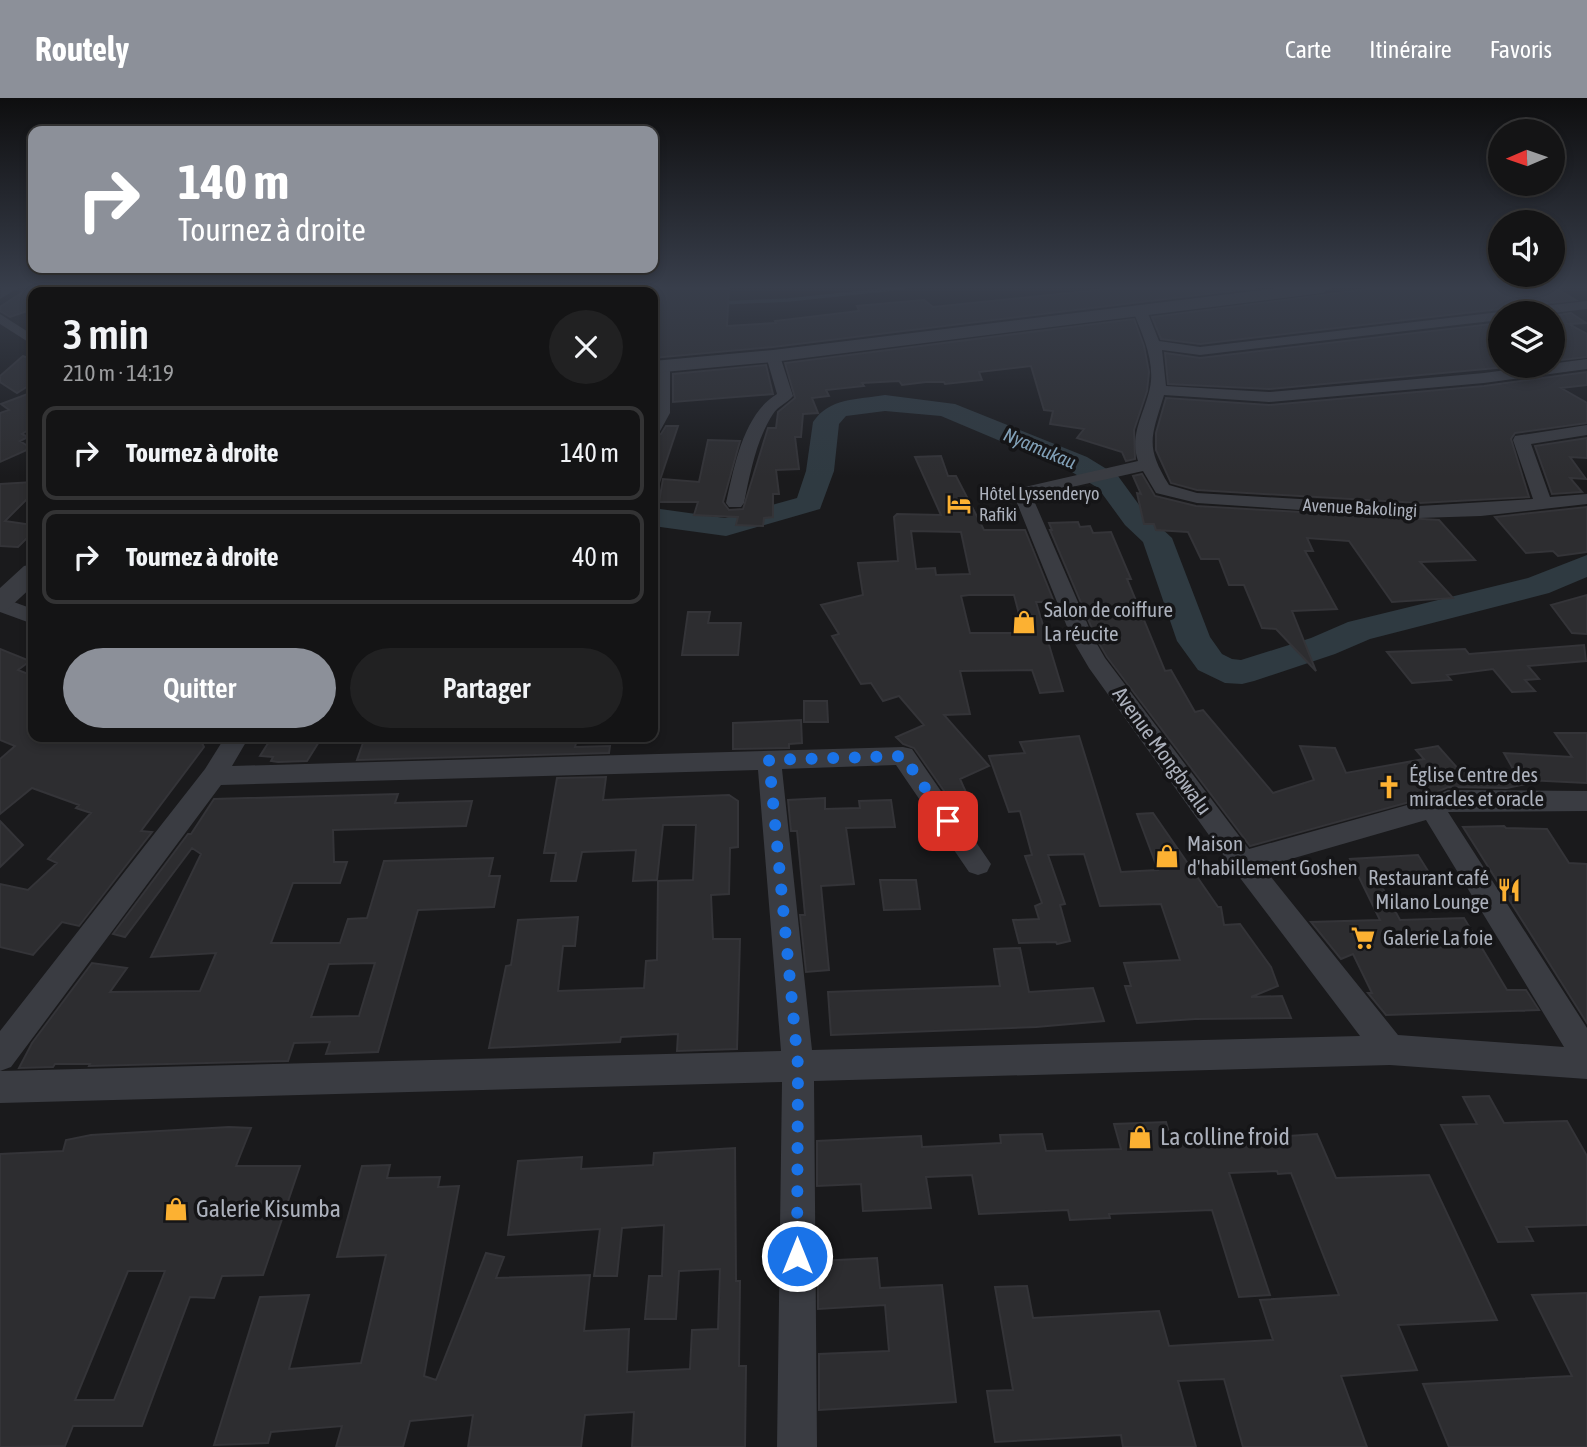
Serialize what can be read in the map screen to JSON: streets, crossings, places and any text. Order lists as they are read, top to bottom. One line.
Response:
{"streets":{"street":["Avenue Bakolingi","Avenue Mongbwalu"]},"crossings":[["Avenue Bakolingi","Avenue Mongbwalu"]],"water":["Nyamukau"],"places":{"hotel":["Hôtel Lyssenderyo Rafiki"],"shop":["Salon de coiffure La réucite","Maison d'habillement Goshen","La colline froid","Galerie Kisumba"],"church":["Église Centre des miracles et oracle"],"restaurant":["Restaurant café Milano Lounge"],"supermarket":["Galerie La foie"]},"north":"left","page":{"header":"Routely","nav":["Carte","Itinéraire","Favoris"],"turn":["140 m","Tournez à droite"],"heading":["3 min","210 m · 14:19"],"list":[{"name":"Tournez à droite","value":"140 m"},{"name":"Tournez à droite","value":"40 m"}],"buttons":["Quitter","Partager"]}}
